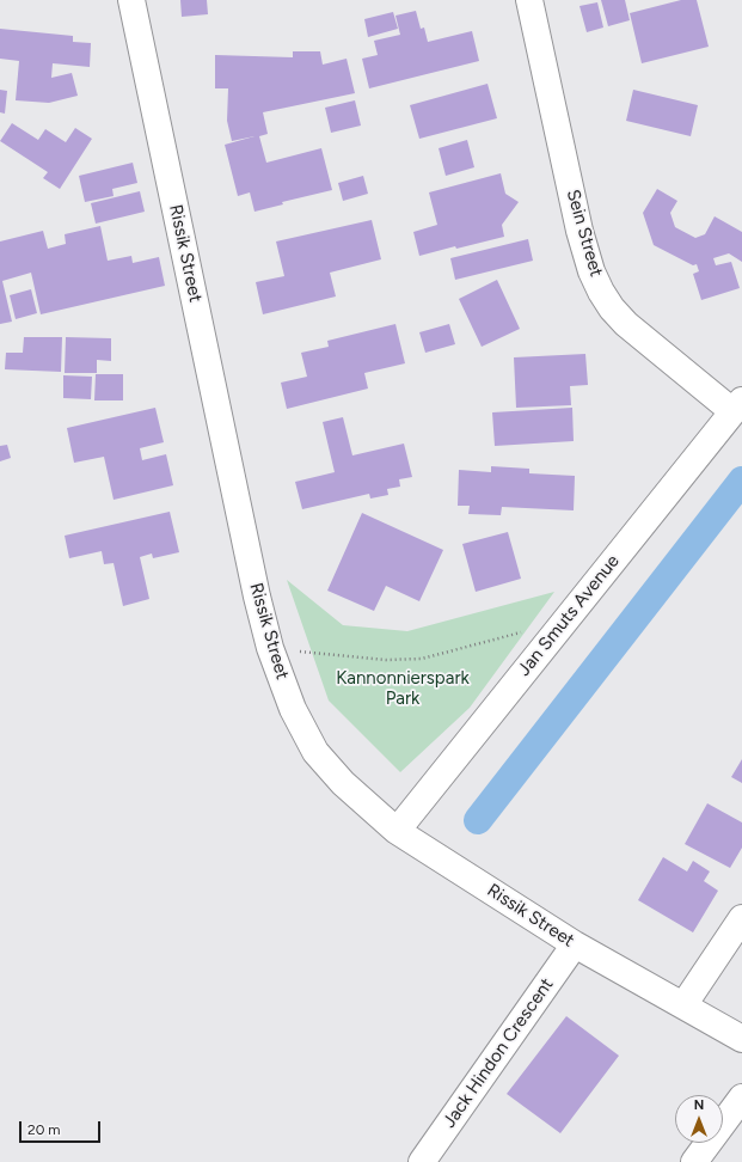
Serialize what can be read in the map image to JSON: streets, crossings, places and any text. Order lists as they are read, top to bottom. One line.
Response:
{"streets":{"street":["Sein Street","Rissik Street","Jan Smuts Avenue","Jack Hindon Crescent"]},"crossings":[["Sein Street","Jan Smuts Avenue"],["Rissik Street","Jan Smuts Avenue"],["Rissik Street","Jack Hindon Crescent"]],"parks":["Kannonnierspark Park"],"scale_bar":"20 m","north":"top"}
